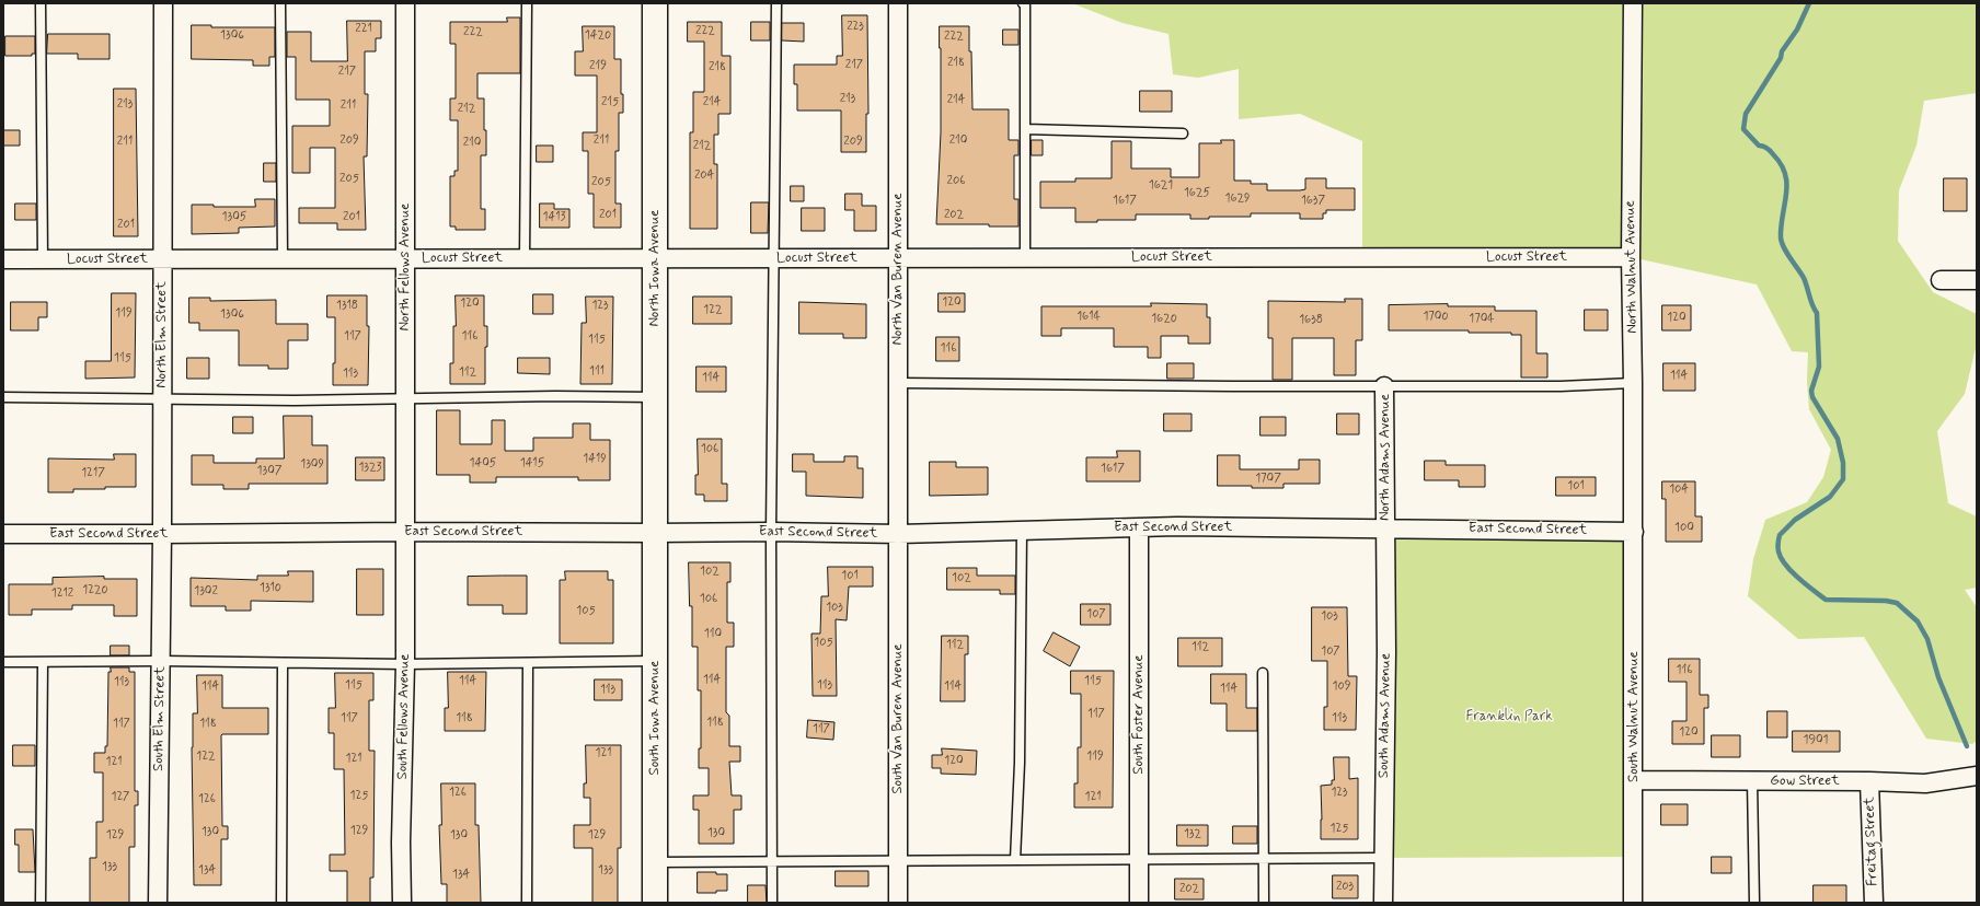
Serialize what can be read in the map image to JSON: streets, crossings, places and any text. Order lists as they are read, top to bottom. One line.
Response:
{"streets":{"main road":["North Iowa Avenue","South Iowa Avenue"],"street":["Locust Street","North Fellows Avenue","North Walnut Avenue","North Van Buren Avenue","North Elm Street","North Adams Avenue","East Second Street","South Foster Avenue","South Adams Avenue","South Fellows Avenue","South Walnut Avenue","South Elm Street","South Van Buren Avenue","Gow Street","Freitag Street"]},"crossings":[["Locust Street","North Fellows Avenue"],["Locust Street","North Walnut Avenue"],["Locust Street","North Iowa Avenue"],["Locust Street","North Van Buren Avenue"],["Locust Street","North Elm Street"],["North Fellows Avenue","East Second Street"],["North Fellows Avenue","South Fellows Avenue"],["North Walnut Avenue","East Second Street"],["North Walnut Avenue","South Walnut Avenue"],["North Iowa Avenue","East Second Street"],["North Iowa Avenue","South Iowa Avenue"],["North Van Buren Avenue","East Second Street"],["North Van Buren Avenue","South Van Buren Avenue"],["North Elm Street","East Second Street"],["North Elm Street","South Elm Street"],["North Adams Avenue","East Second Street"],["North Adams Avenue","South Adams Avenue"],["East Second Street","South Foster Avenue"],["East Second Street","South Adams Avenue"],["East Second Street","South Fellows Avenue"],["East Second Street","South Walnut Avenue"],["East Second Street","South Iowa Avenue"],["East Second Street","South Elm Street"],["East Second Street","South Van Buren Avenue"],["South Walnut Avenue","Gow Street"],["Gow Street","Freitag Street"]],"parks":["Franklin Park"],"house_numbers":["223","221","222","222","1306","1420","222","218","217","219","218","217","213","214","215","214","213","211","212","209","211","210","211","209","210","212","204","205","206","205","1621","1625","1629","1617","1637","201","202","1305","201","1413","201","120","120","1318","123","122","119","1306","1614","1700","120","1620","1704","1638","117","116","115","116","115","111","112","113","114","114","106","1419","1405","1415","1309","1323","1617","1307","1217","1707","101","104","100","102","101","102","1310","1220","1302","1212","106","103","105","107","103","110","105","112","112","107","116","114","114","115","113","115","113","114","114","109","114","113","117","117","118","113","118","117","118","117","120","1901","121","122","119","121","120","121","126","123","125","127","121","126","125","129","130","130","132","129","130","129","133","134","133","134","203","202"]}
